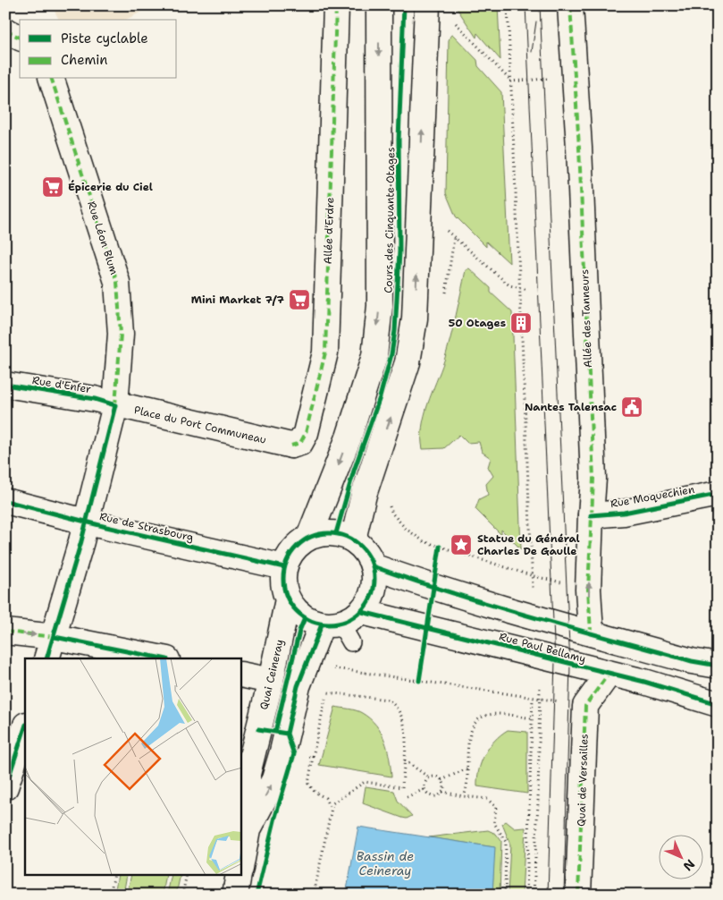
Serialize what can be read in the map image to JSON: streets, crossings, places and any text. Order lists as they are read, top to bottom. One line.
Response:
{"streets":{"street":["Cours des Cinquante Otages","Allée d'Erdre","Rue Léon Blum","Allée des Tanneurs","Rue d'Enfer","Place du Port Communeau","Rue Moquechien","Rue de Strasbourg","Rue Paul Bellamy","Quai Ceineray","Quai de Versailles"]},"crossings":[["Cours des Cinquante Otages","Rue de Strasbourg"],["Cours des Cinquante Otages","Rue Paul Bellamy"],["Cours des Cinquante Otages","Quai Ceineray"],["Allée d'Erdre","Place du Port Communeau"],["Rue Léon Blum","Rue d'Enfer"],["Rue Léon Blum","Place du Port Communeau"],["Allée des Tanneurs","Rue Moquechien"],["Rue d'Enfer","Place du Port Communeau"],["Rue de Strasbourg","Rue Paul Bellamy"],["Rue de Strasbourg","Quai Ceineray"],["Rue Paul Bellamy","Quai Ceineray"],["Rue Paul Bellamy","Quai de Versailles"]],"water":["Bassin de Ceineray"],"places":{"supermarket":["Épicerie du Ciel","Mini Market 7/7"],"building":["50 Otages"],"public building":["Nantes Talensac"],"place":["Statue du Général Charles De Gaulle"]},"legend":["Piste cyclable","Chemin"],"north":"bottom right"}
